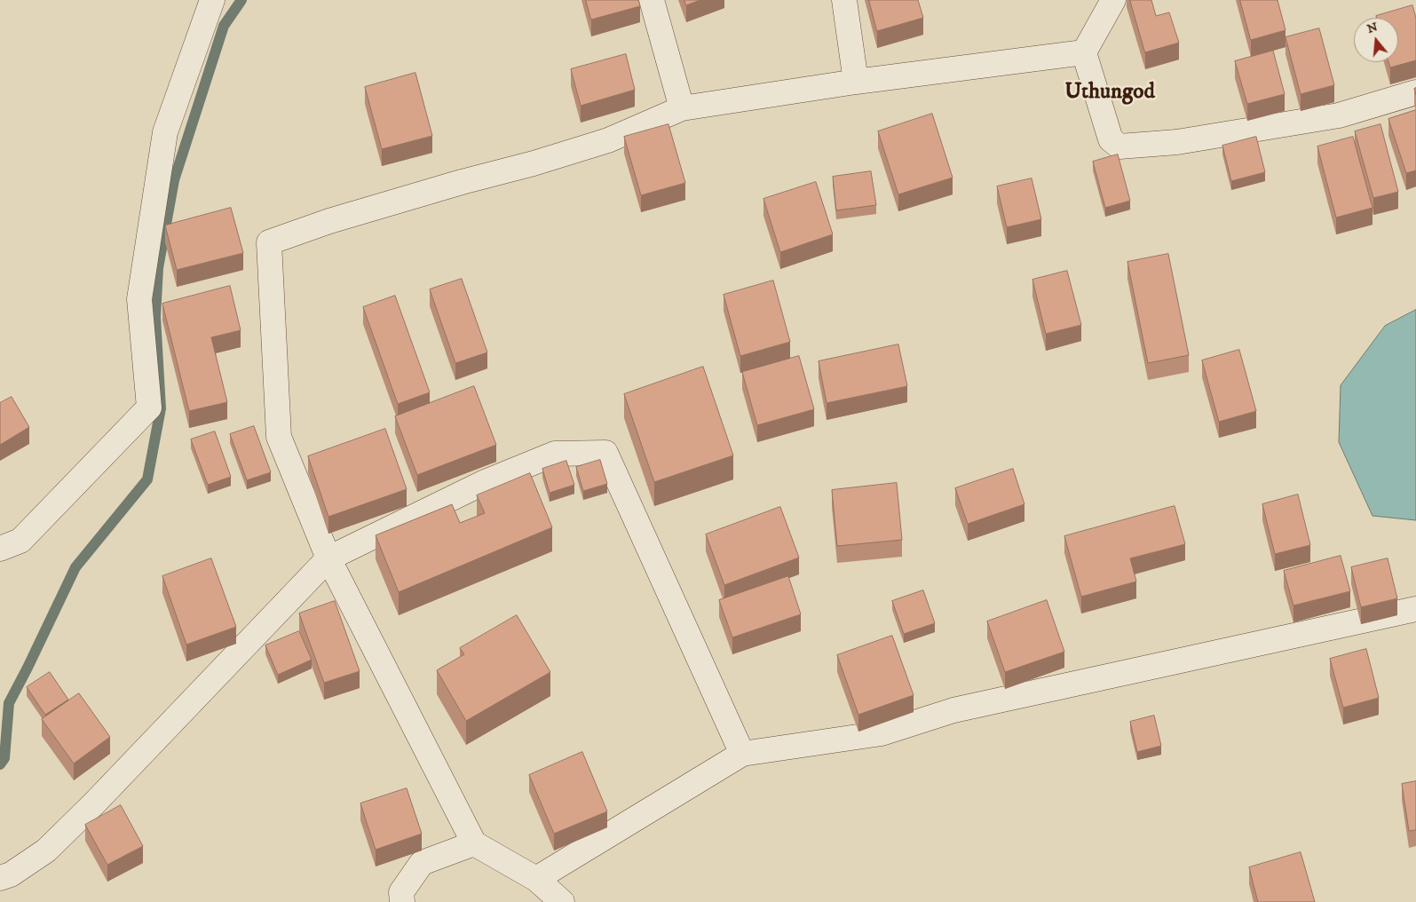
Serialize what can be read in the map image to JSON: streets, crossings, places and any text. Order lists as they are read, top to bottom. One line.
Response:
{"districts":["Uthungod"],"north":"top"}
